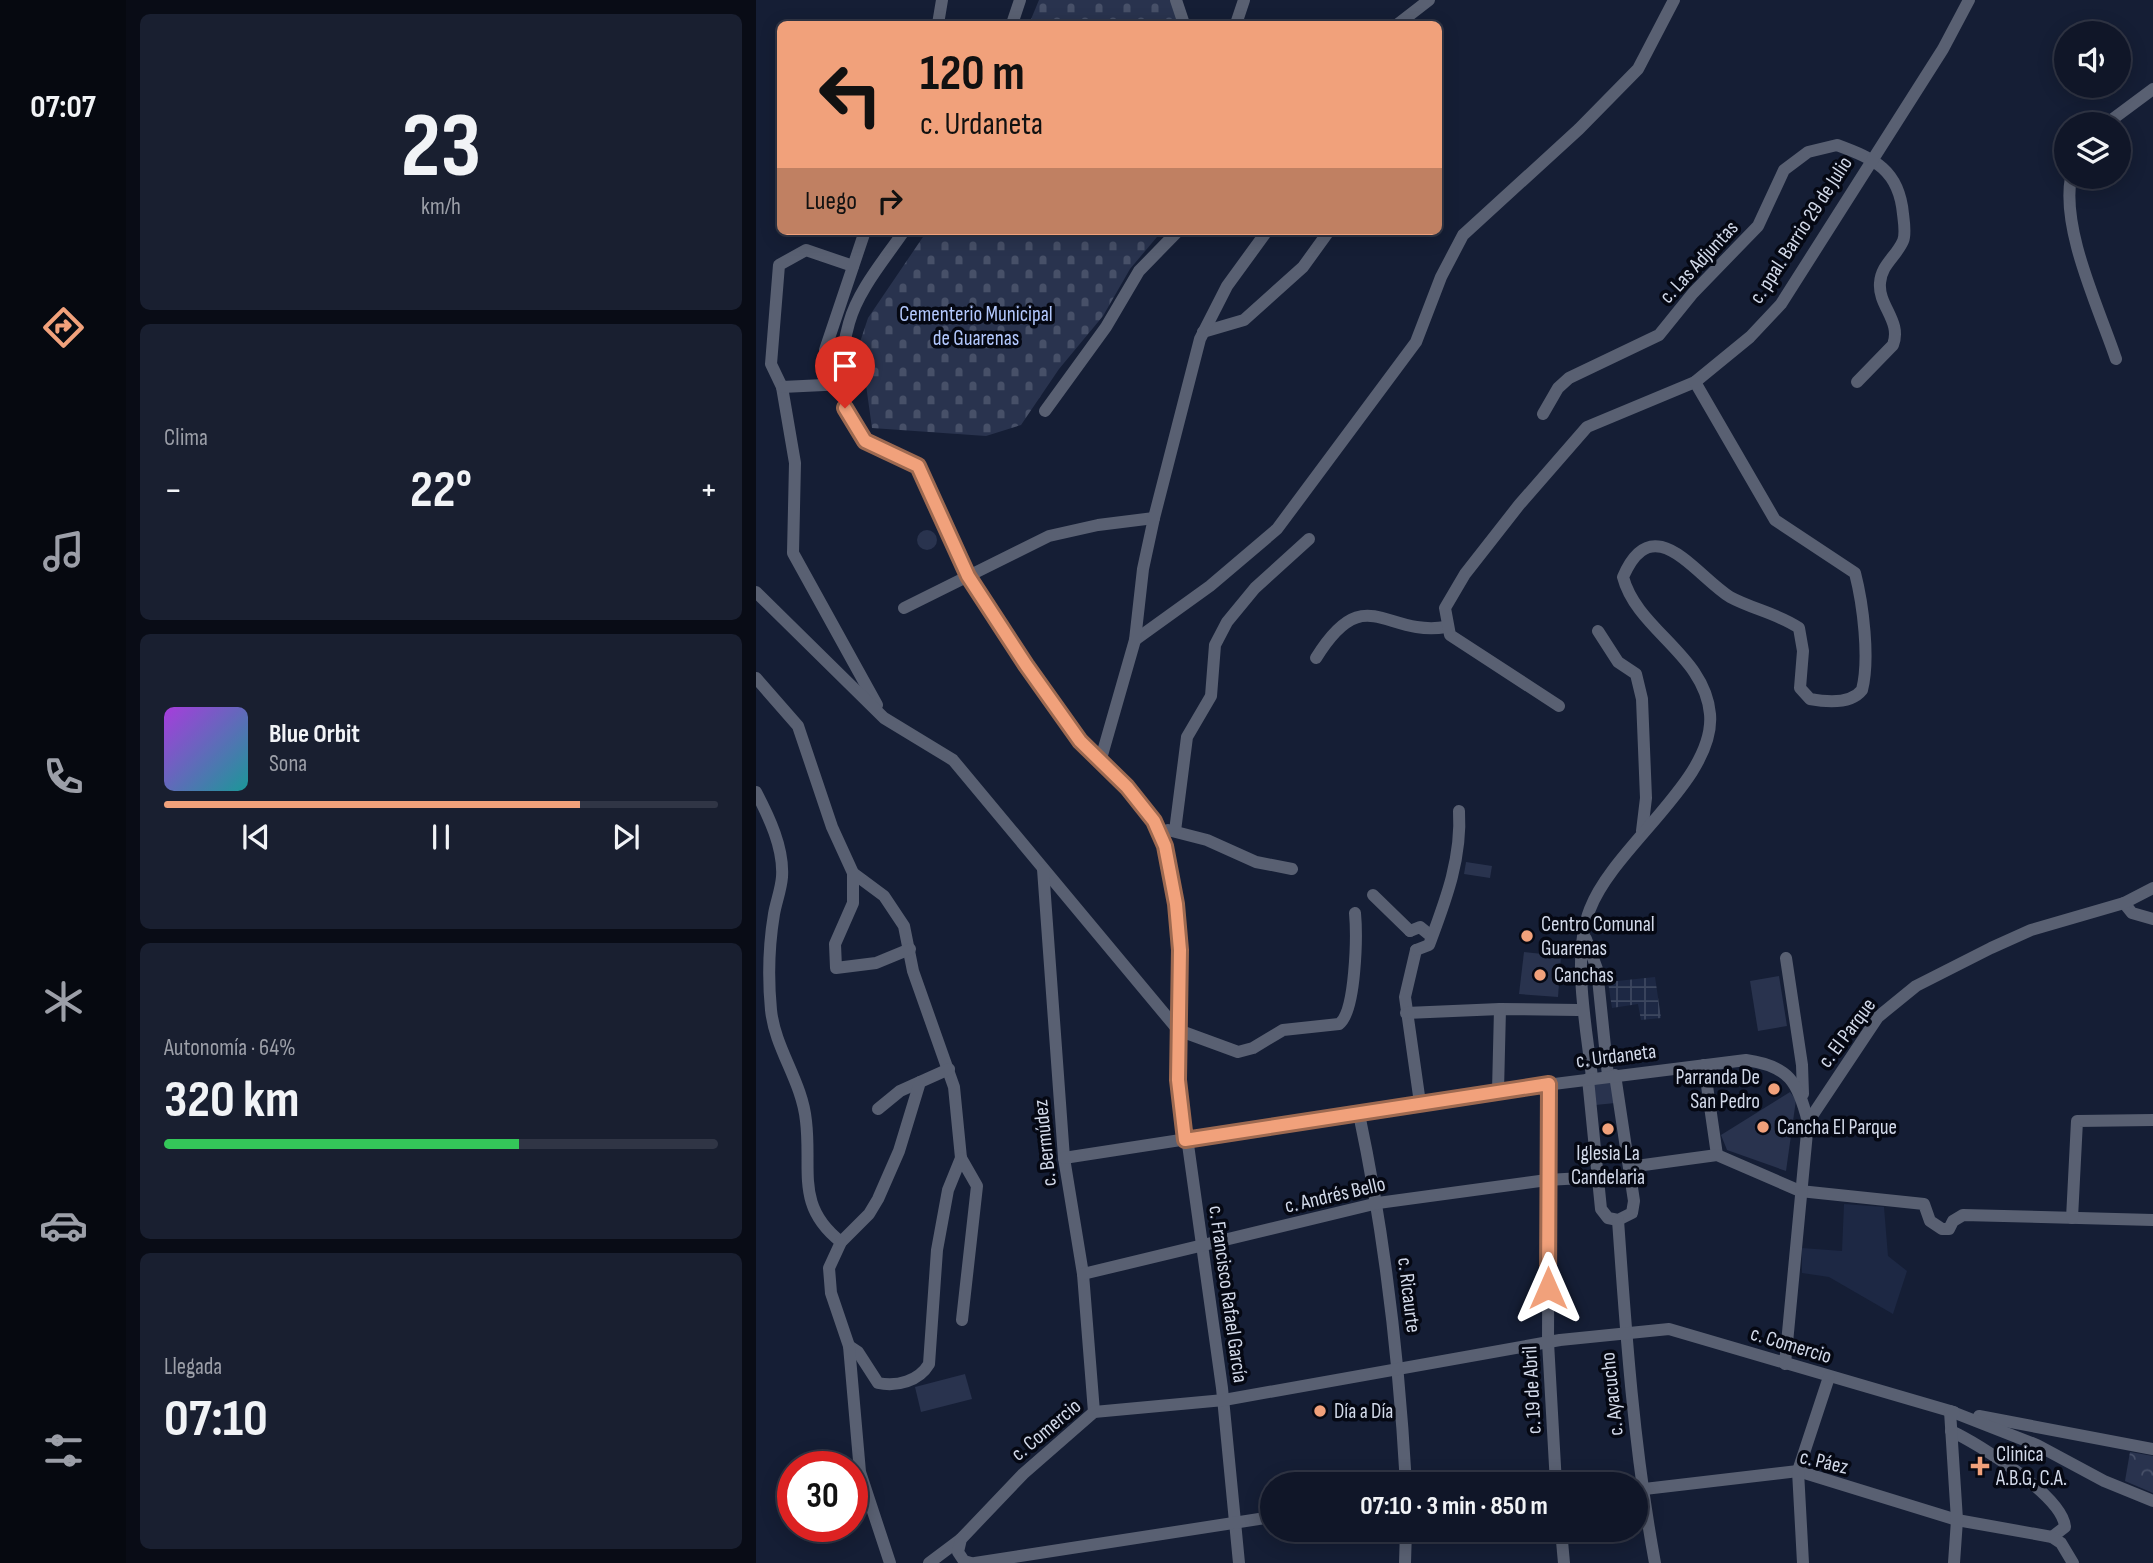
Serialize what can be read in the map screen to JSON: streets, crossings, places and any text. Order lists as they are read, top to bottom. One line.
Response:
{"streets":{"street":["c. ppal. Barrio 29 de Julio","c. Las Adjuntas","c. El Parque","c. Urdaneta","c. Bermúdez","c. Andrés Bello","c. Francisco Rafael García","c. Ricaurte","c. Comercio","c. 19 de Abril","c. Ayacucho","c. Páez"]},"crossings":[["c. ppal. Barrio 29 de Julio","c. Las Adjuntas"],["c. El Parque","c. Urdaneta"],["c. El Parque","c. Comercio"],["c. Urdaneta","c. Bermúdez"],["c. Urdaneta","c. Francisco Rafael García"],["c. Urdaneta","c. Ricaurte"],["c. Urdaneta","c. 19 de Abril"],["c. Bermúdez","c. Andrés Bello"],["c. Bermúdez","c. Comercio"],["c. Andrés Bello","c. Francisco Rafael García"],["c. Andrés Bello","c. Ricaurte"],["c. Andrés Bello","c. 19 de Abril"],["c. Francisco Rafael García","c. Comercio"],["c. Ricaurte","c. Comercio"],["c. Comercio","c. 19 de Abril"],["c. Comercio","c. Ayacucho"]],"parks":["Cementerio Municipal de Guarenas"],"places":{"other":["Centro Comunal Guarenas","Canchas","Parranda De San Pedro","Cancha El Parque","Iglesia La Candelaria","Día a Día"],"health":["Clinica A.B.G, C.A."]},"page":{"tabs":"07:07","tile":[["23","km/h"],"Clima",["Autonomía · 64%","320 km"],["Llegada","07:10"]],"turn":["120 m","c. Urdaneta"],"then":"Luego","heat":["−","22°","+"],"song":["Blue Orbit","Sona"],"limit":"30","trip":"07:10 · 3 min · 850 m"}}
